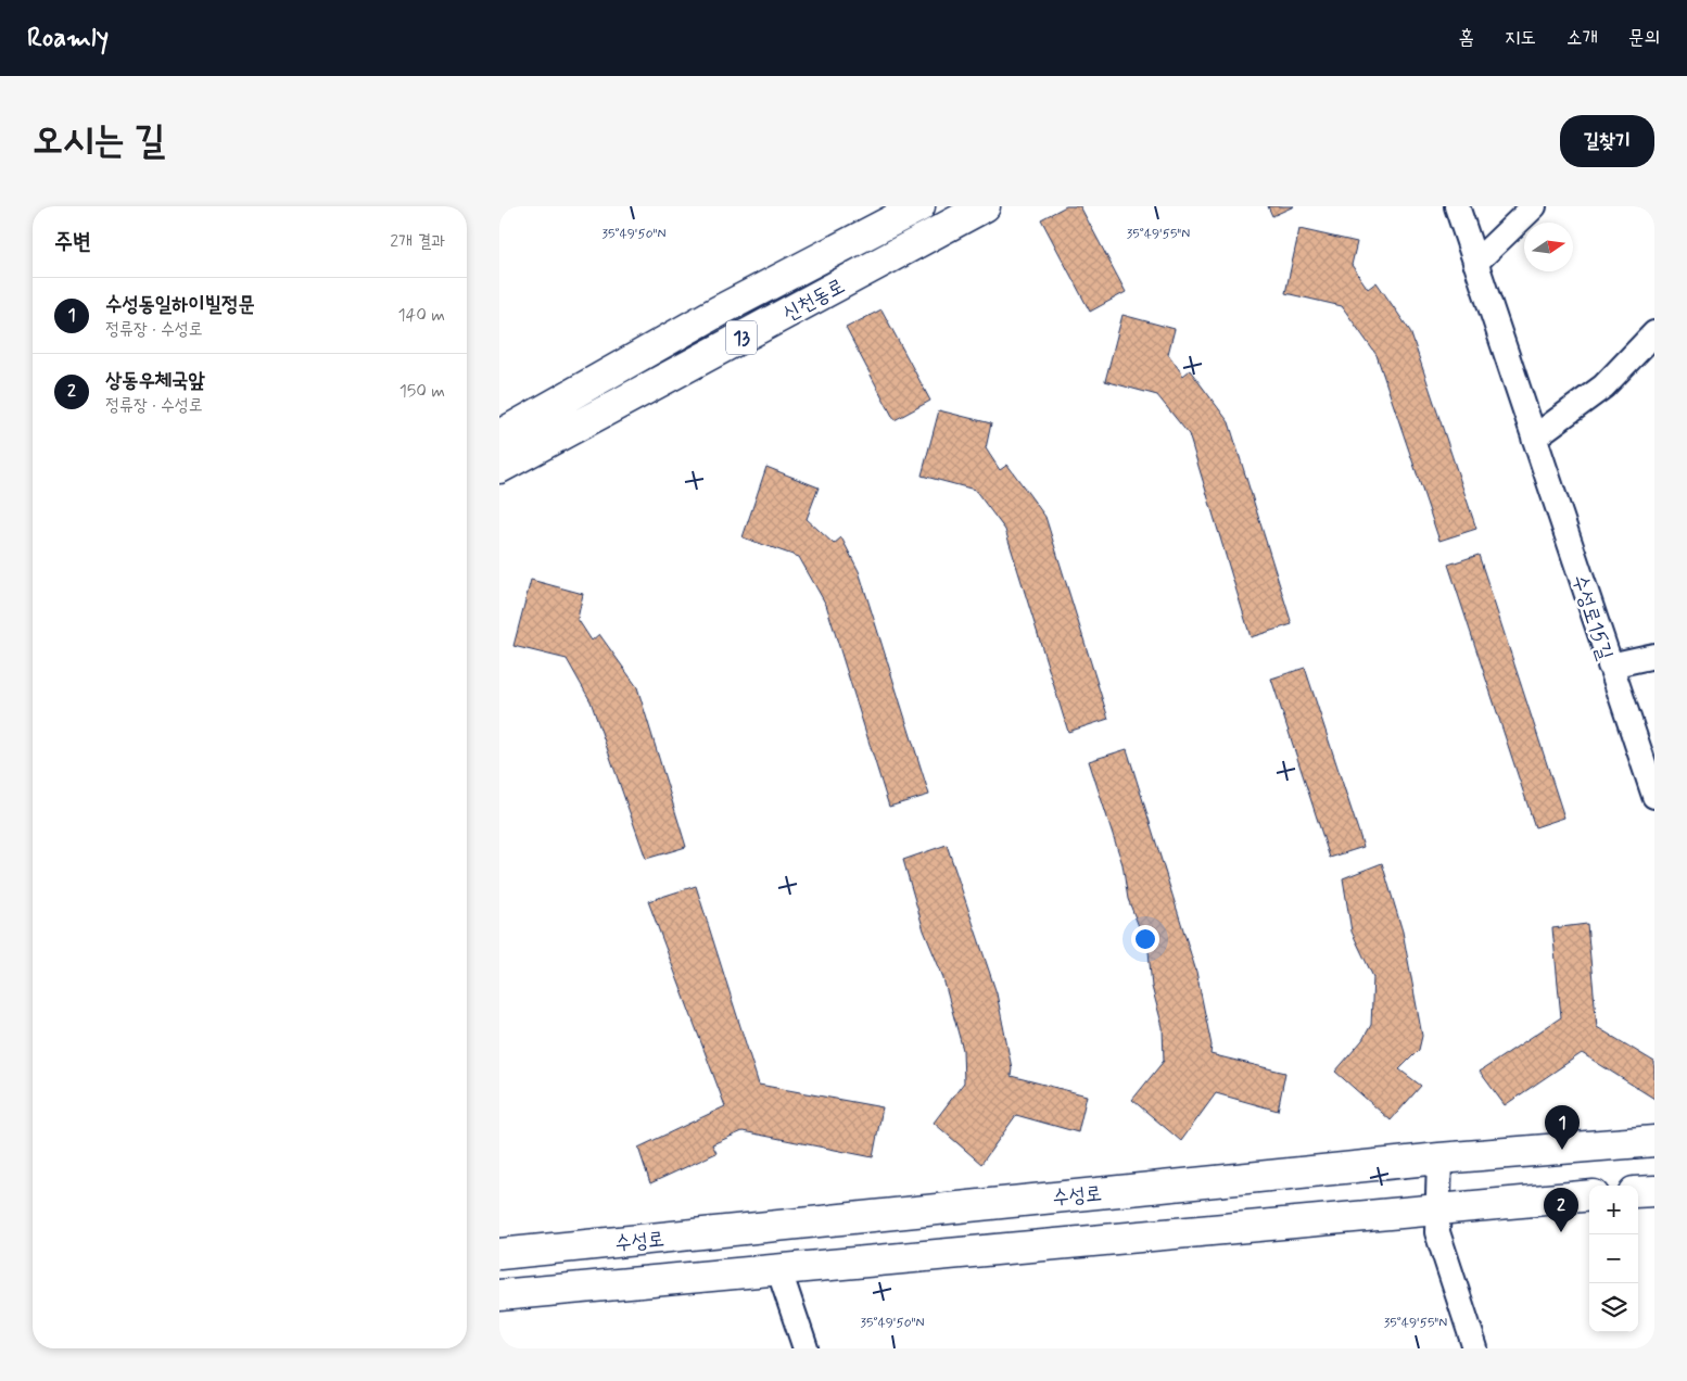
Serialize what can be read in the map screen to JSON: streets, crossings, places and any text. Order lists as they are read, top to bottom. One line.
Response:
{"streets":{"main road":["신천동로","13","수성로"],"street":["수성로15길"]},"north":"right","page":{"header":"Roamly","nav":["홈","지도","소개","문의"],"buttons":"길찾기","title":"오시는 길","heading":["주변","2개 결과"],"list":[{"mark":"1","name":"수성동일하이빌정문","note":"정류장 · 수성로","value":"140 m"},{"mark":"2","name":"상동우체국앞","note":"정류장 · 수성로","value":"150 m"}],"pins":["1","2"],"map_buttons":["+","−"]},"coordinates":["35°49'50\"N","35°49'55\"N"]}
